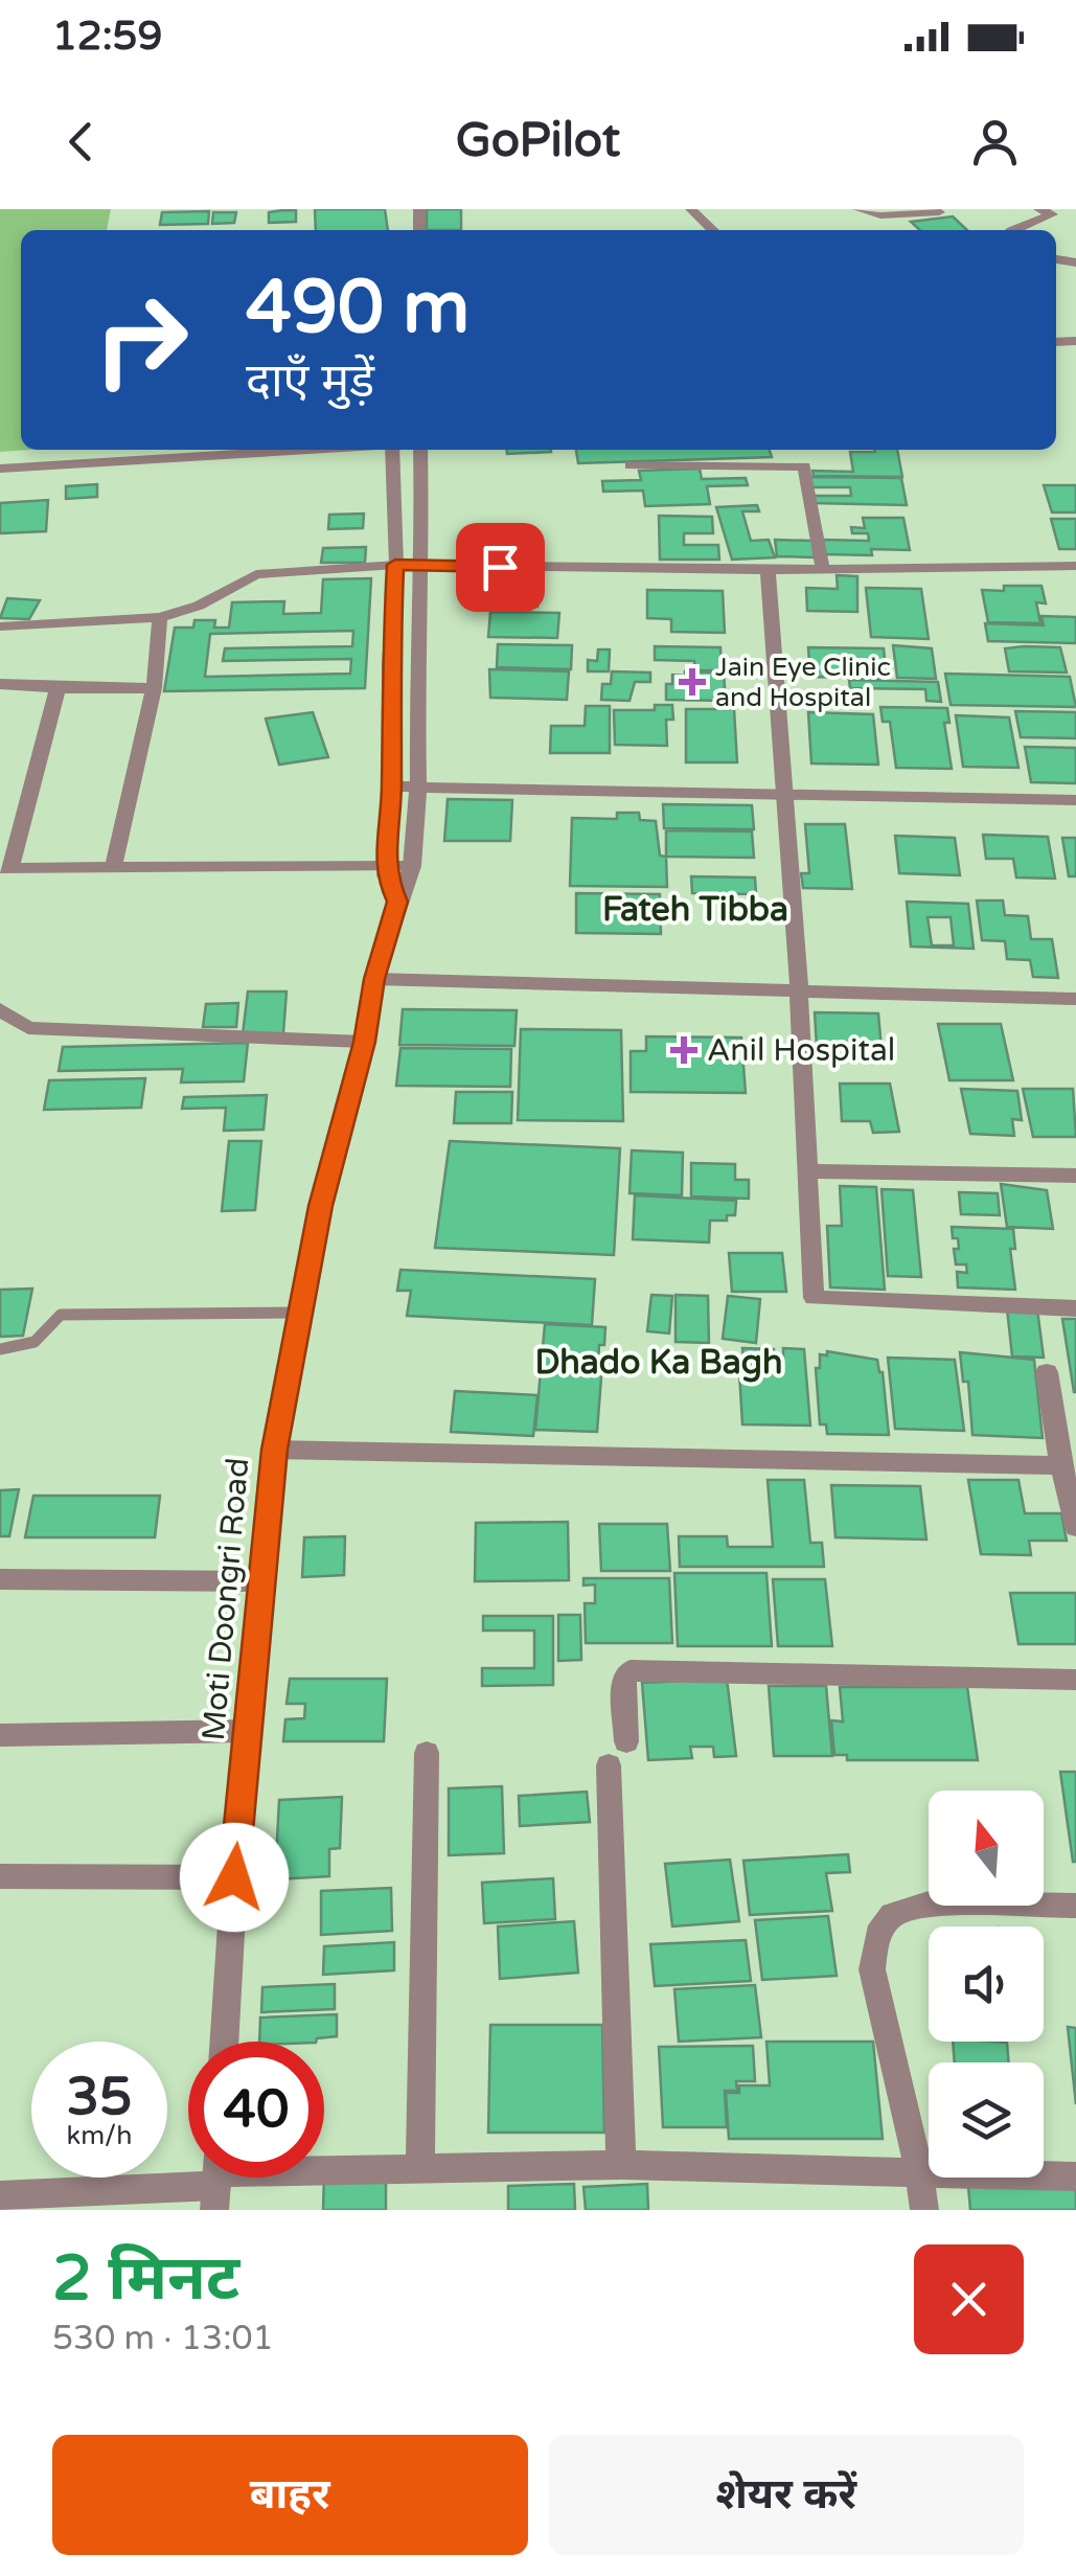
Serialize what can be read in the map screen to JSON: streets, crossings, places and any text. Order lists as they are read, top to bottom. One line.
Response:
{"streets":{"street":["Moti Doongri Road"]},"districts":["Fateh Tibba","Dhado Ka Bagh"],"places":{"health":["Jain Eye Clinic and Hospital","Anil Hospital"]},"north":"top","page":{"status":"12:59","header":"GoPilot","turn":["490 m","दाएँ मुड़ें"],"speed":"35 km/h","limit":"40","heading":["2 मिनट","530 m · 13:01"],"buttons":["बाहर","शेयर करें"]}}
